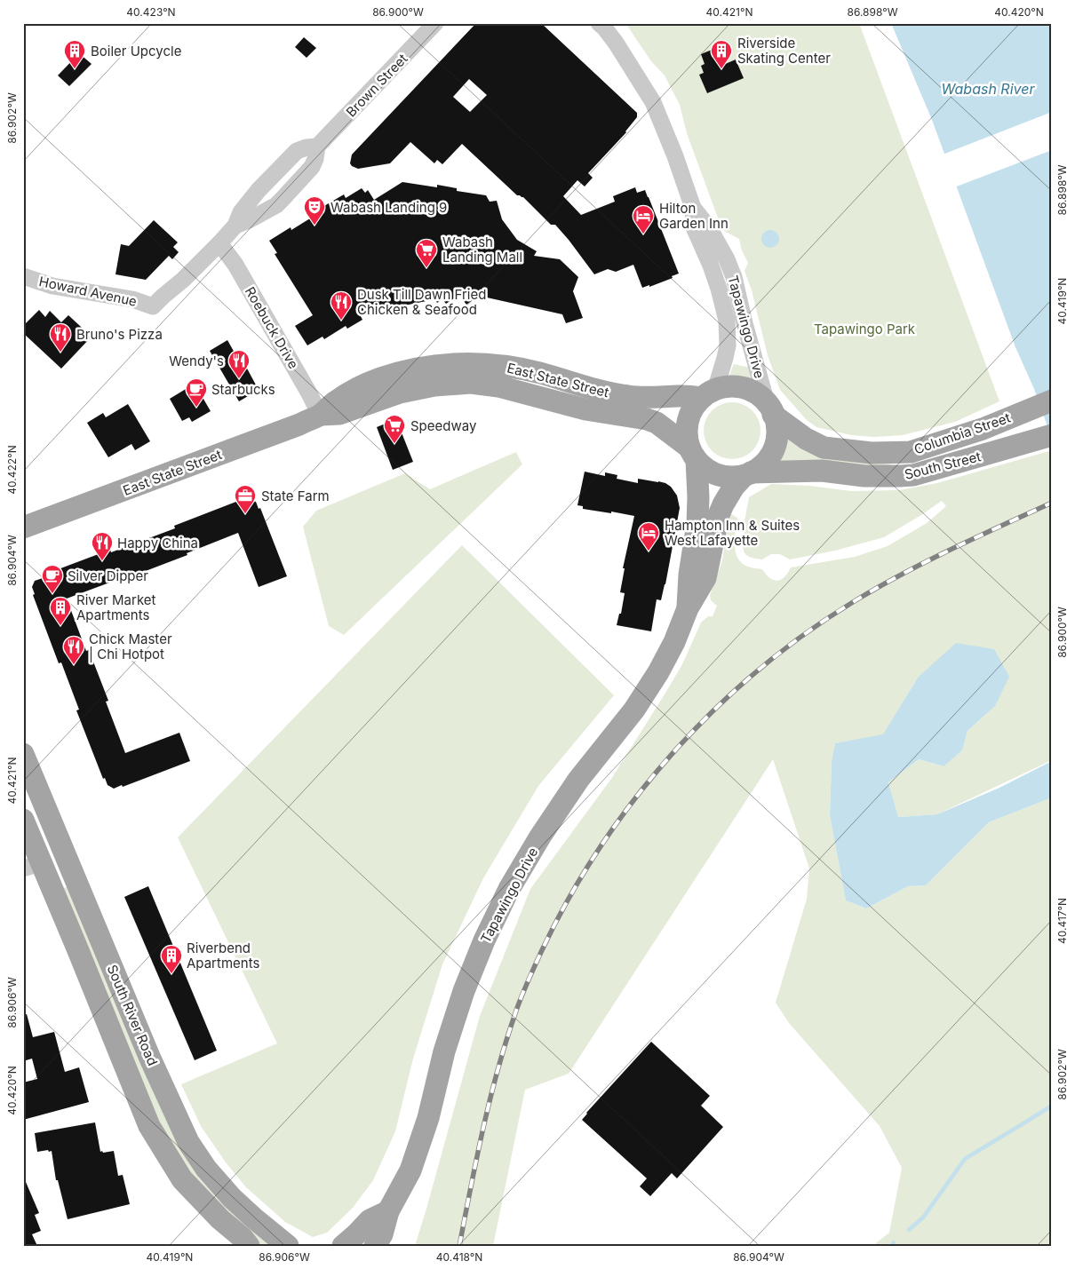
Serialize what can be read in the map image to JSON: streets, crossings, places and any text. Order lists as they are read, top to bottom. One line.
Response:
{"streets":{"main road":["Tapawingo Drive","East State Street","Columbia Street","South Street","South River Road"],"street":["Brown Street","Howard Avenue","Roebuck Drive"]},"crossings":[["Brown Street","Howard Avenue"],["Brown Street","Roebuck Drive"],["Tapawingo Drive","East State Street"],["Tapawingo Drive","Columbia Street"],["Tapawingo Drive","South Street"],["Roebuck Drive","East State Street"],["East State Street","Columbia Street"],["East State Street","South Street"],["Columbia Street","South Street"]],"water":["Wabash River"],"parks":["Tapawingo Park"],"places":{"building":["Boiler Upcycle","Riverside Skating Center","River Market Apartments","Riverbend Apartments"],"theatre":["Wabash Landing 9"],"hotel":["Hilton Garden Inn","Hampton Inn & Suites West Lafayette"],"supermarket":["Wabash Landing Mall","Speedway"],"restaurant":["Dusk Till Dawn Fried Chicken & Seafood","Bruno's Pizza","Wendy's","Happy China","Chick Master | Chi Hotpot"],"cafe":["Starbucks","Silver Dipper"],"office":["State Farm"]},"coordinates":["40.423°N","86.900°W","40.421°N","86.898°W","40.420°N","86.902°W","40.419°N","40.422°N","86.904°W","40.417°N","86.906°W","40.418°N"]}
